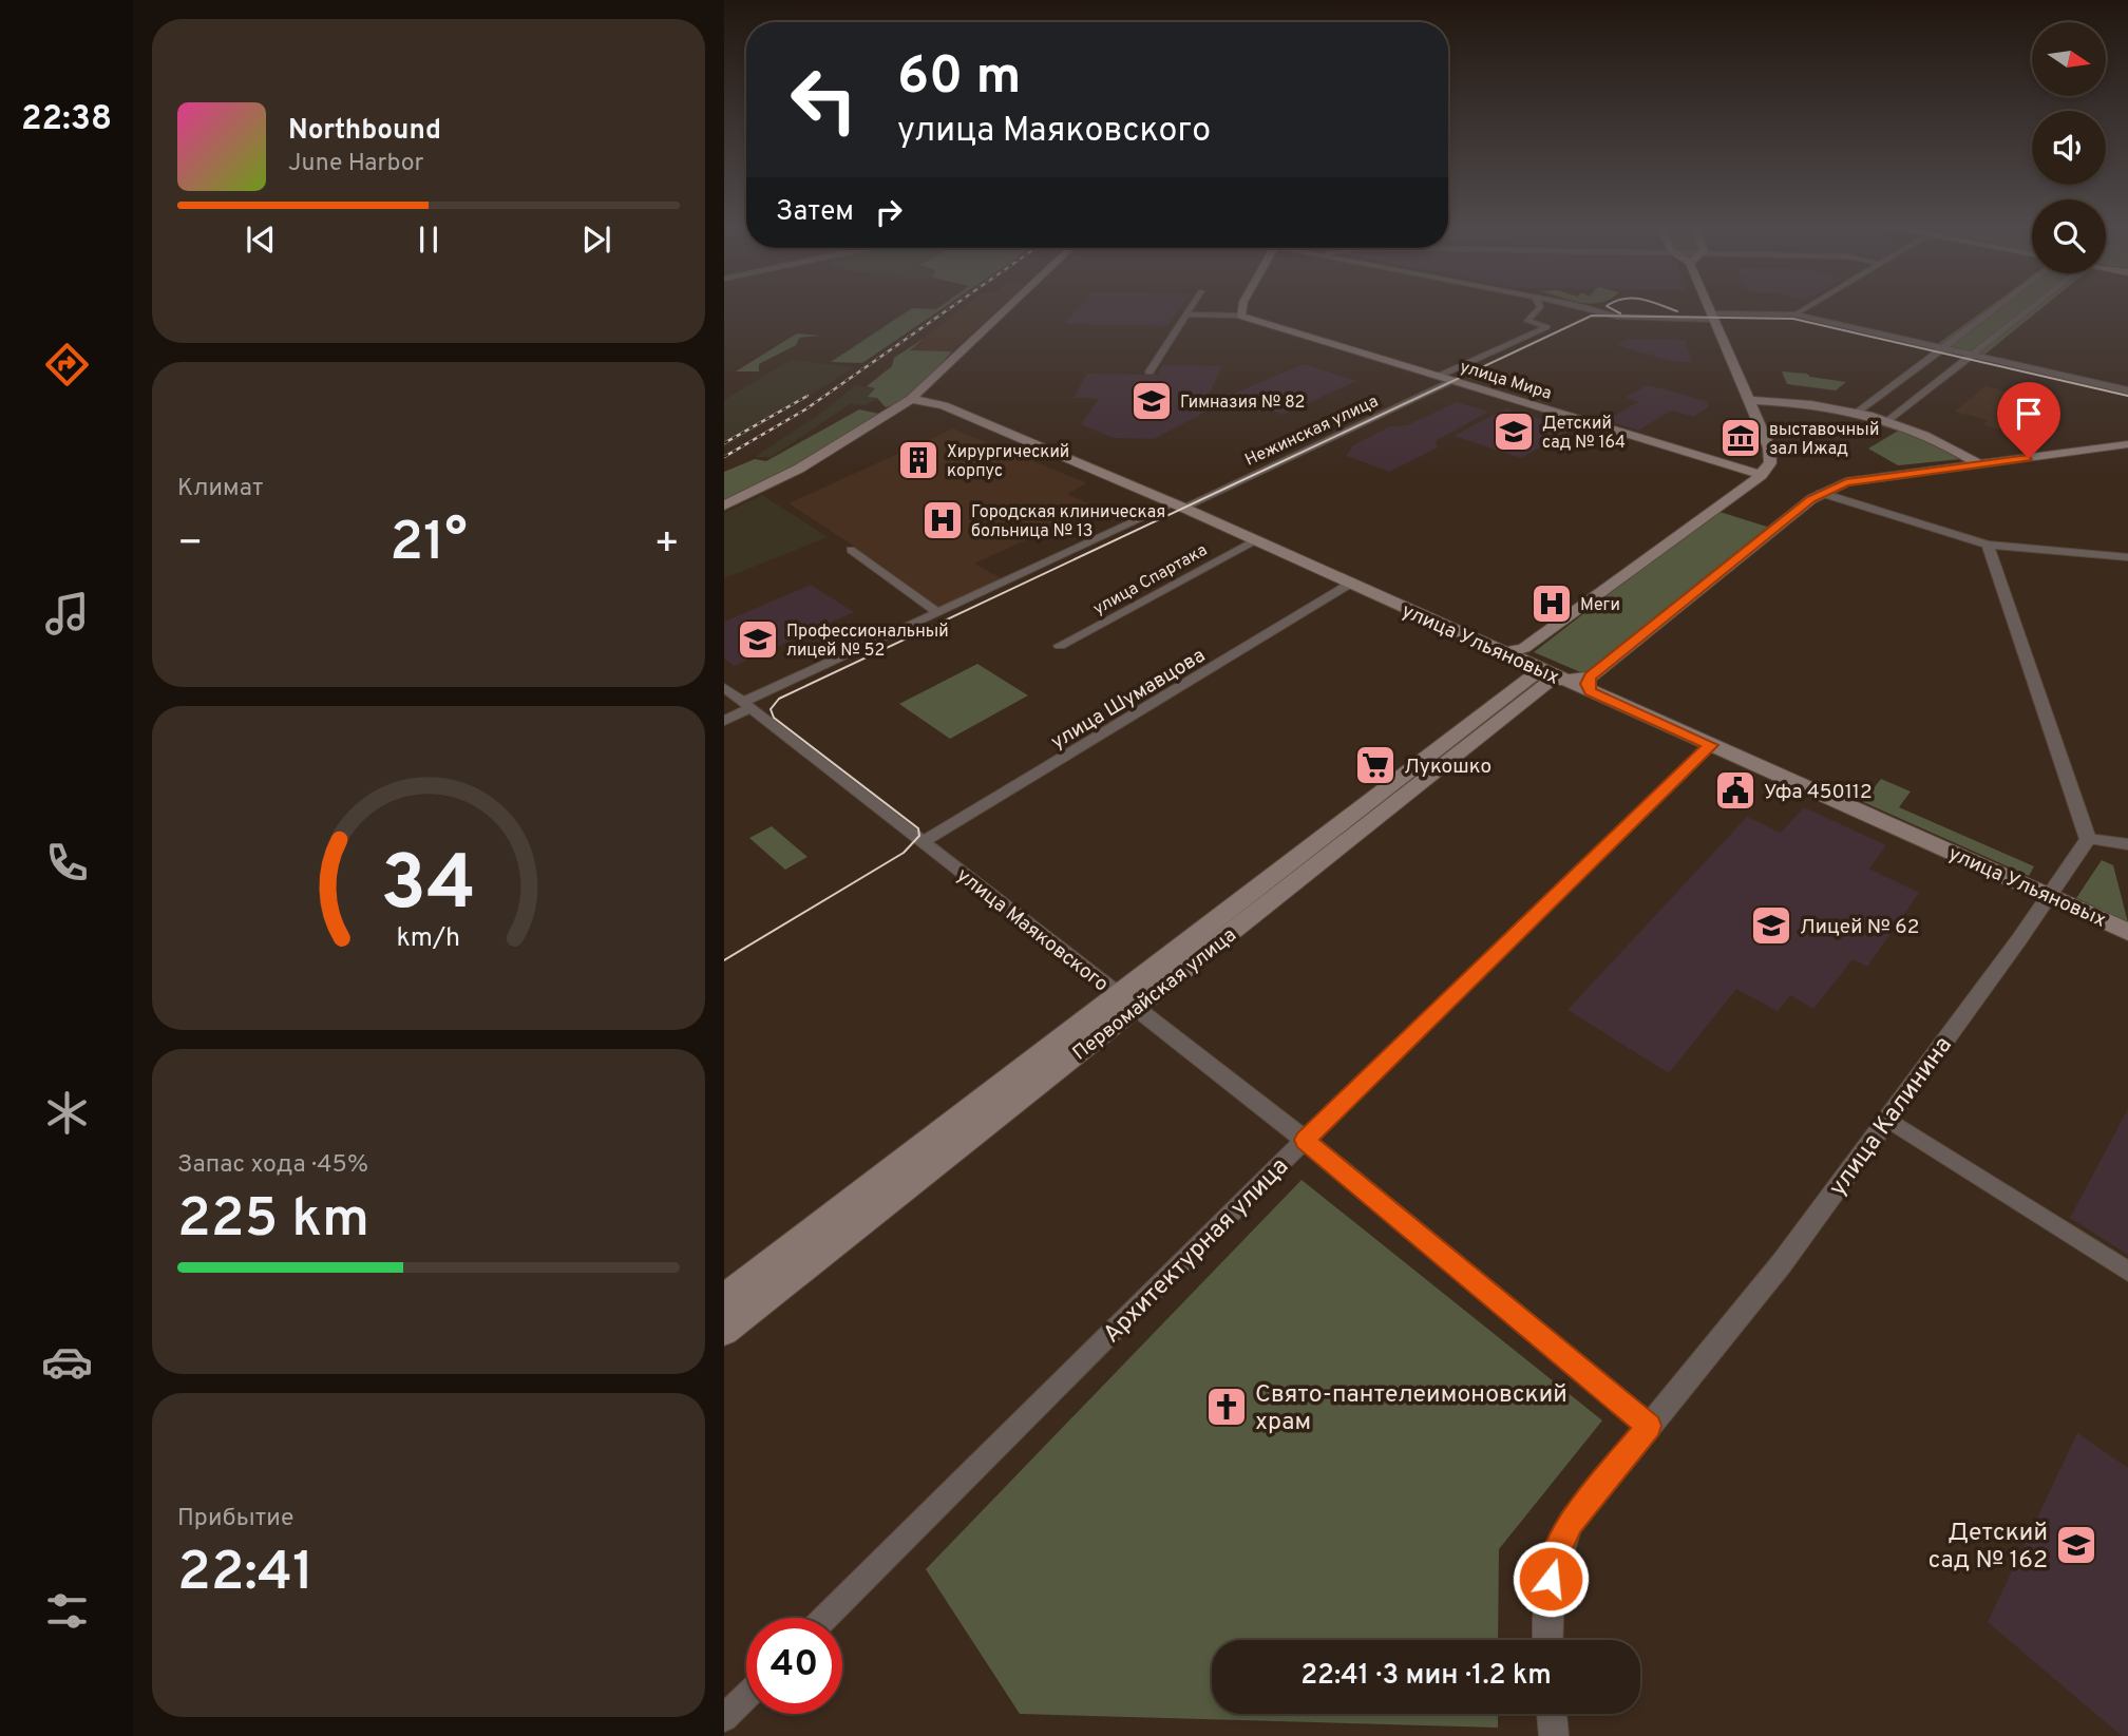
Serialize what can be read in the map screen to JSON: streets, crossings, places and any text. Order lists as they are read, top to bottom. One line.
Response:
{"streets":{"main road":["улица Мира","улица Ульяновых","Первомайская улица"],"street":["Нежинская улица","улица Спартака","улица Шумавцова","улица Маяковского","улица Калинина","Архитектурная улица"]},"crossings":[["улица Мира","Нежинская улица"],["Нежинская улица","улица Ульяновых"],["Нежинская улица","улица Маяковского"],["улица Спартака","улица Ульяновых"],["улица Ульяновых","улица Шумавцова"],["улица Ульяновых","Первомайская улица"],["улица Ульяновых","улица Калинина"],["улица Ульяновых","Архитектурная улица"],["улица Шумавцова","улица Маяковского"],["улица Маяковского","Первомайская улица"],["улица Маяковского","улица Калинина"],["улица Маяковского","Архитектурная улица"]],"places":{"school or university":["Гимназия № 82","Детский сад № 164","Профессиональный лицей № 52","Лицей № 62","Детский сад № 162"],"museum":["выставочный зал Ижад"],"building":["Хирургический корпус"],"hospital":["Городская клиническая больница № 13","Меги"],"supermarket":["Лукошко"],"public building":["Уфа 450112"],"church":["Свято-пантелеимоновский храм"]},"north":"right","page":{"tabs":"22:38","turn":["60 m","улица Маяковского"],"song":["Northbound","June Harbor"],"then":"Затем","tile":["Климат",["Запас хода · 45%","225 km"],["Прибытие","22:41"]],"heat":["−","21°","+"],"limit":"40","trip":"22:41 · 3 мин · 1.2 km","gauge":["34","km/h"]}}
